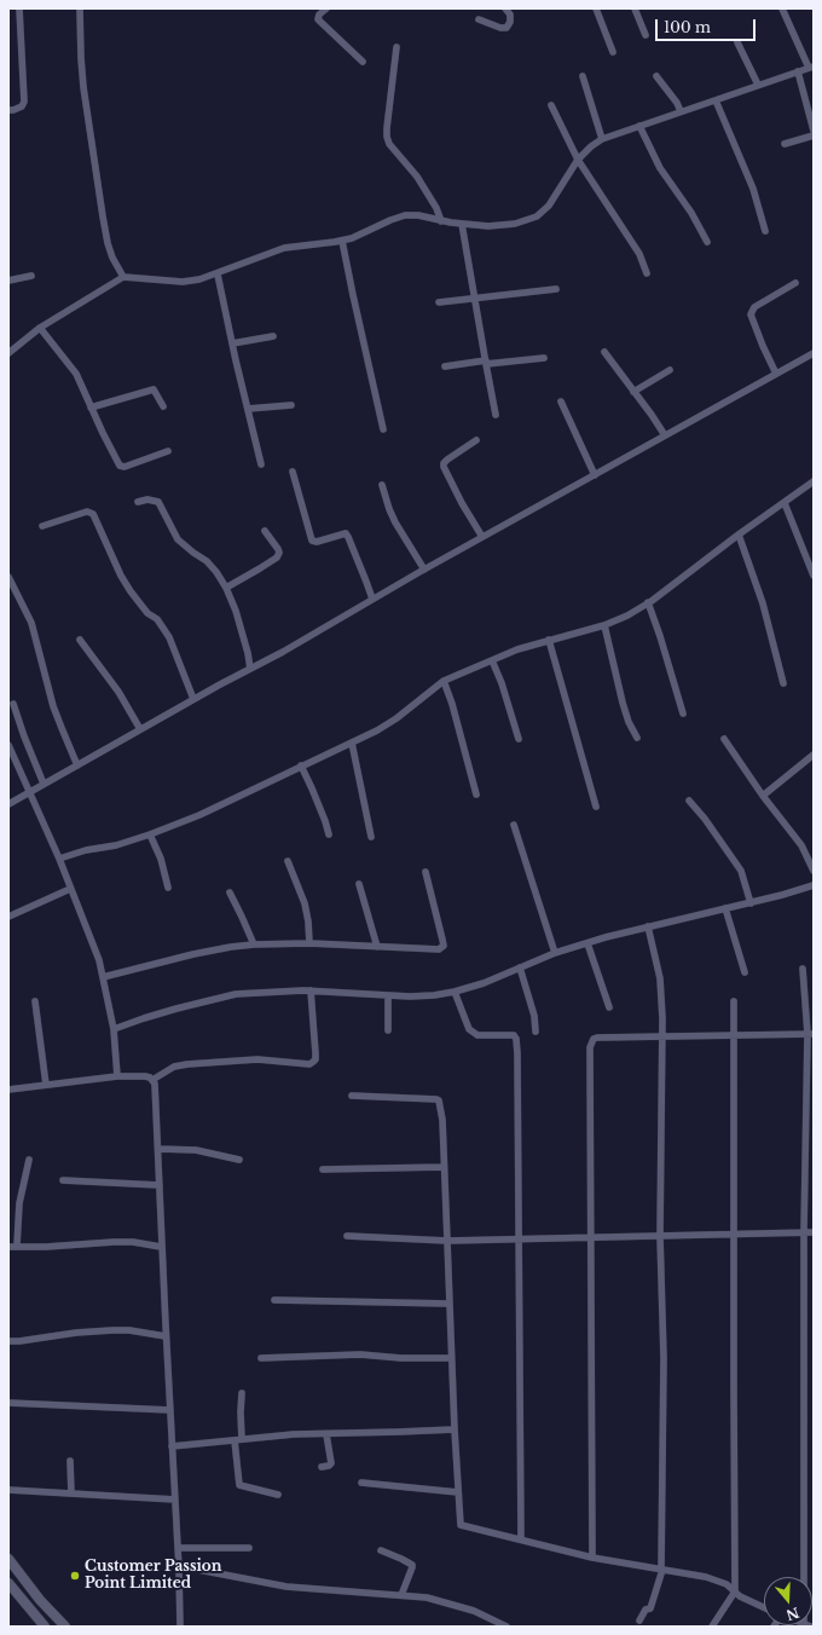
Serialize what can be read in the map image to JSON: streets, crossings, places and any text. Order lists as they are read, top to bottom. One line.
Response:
{"places":["Customer Passion Point Limited"],"scale_bar":"100 m","north":"bottom"}
